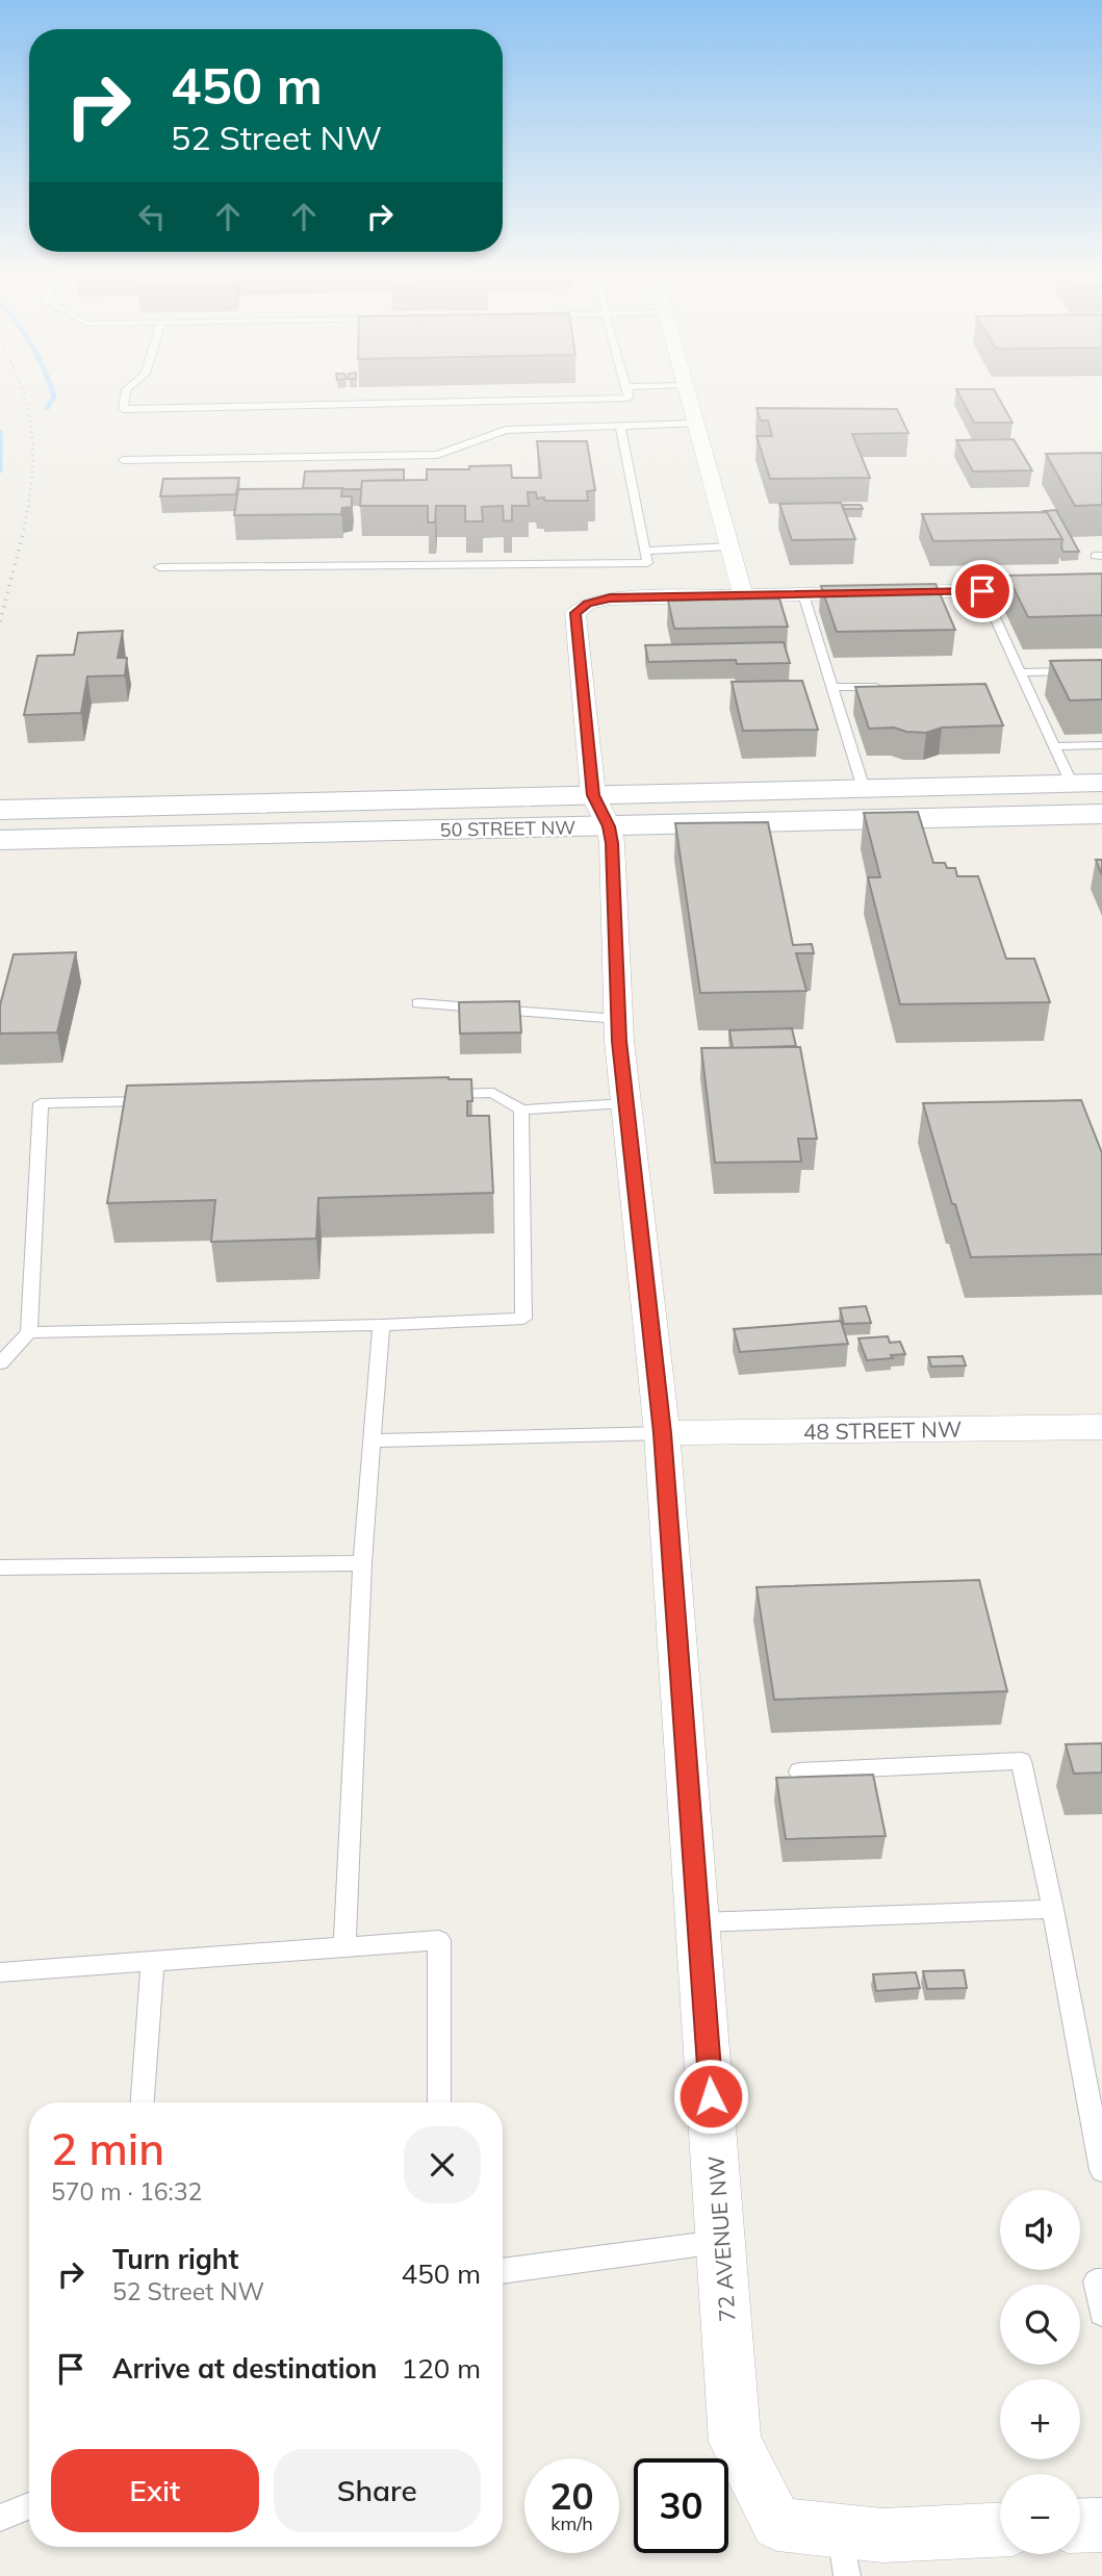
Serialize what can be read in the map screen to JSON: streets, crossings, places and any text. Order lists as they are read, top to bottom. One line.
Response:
{"streets":{"main road":["50 STREET NW"],"street":["48 STREET NW","72 AVENUE NW"]},"crossings":[["50 STREET NW","72 AVENUE NW"],["48 STREET NW","72 AVENUE NW"]],"page":{"turn":["450 m","52 Street NW"],"heading":["2 min","570 m · 16:32"],"map_buttons":["+","−"],"list":[{"name":"Turn right","note":"52 Street NW","value":"450 m"},{"name":"Arrive at destination","value":"120 m"}],"buttons":["Exit","Share"],"speed":"20 km/h","limit":"30"}}
